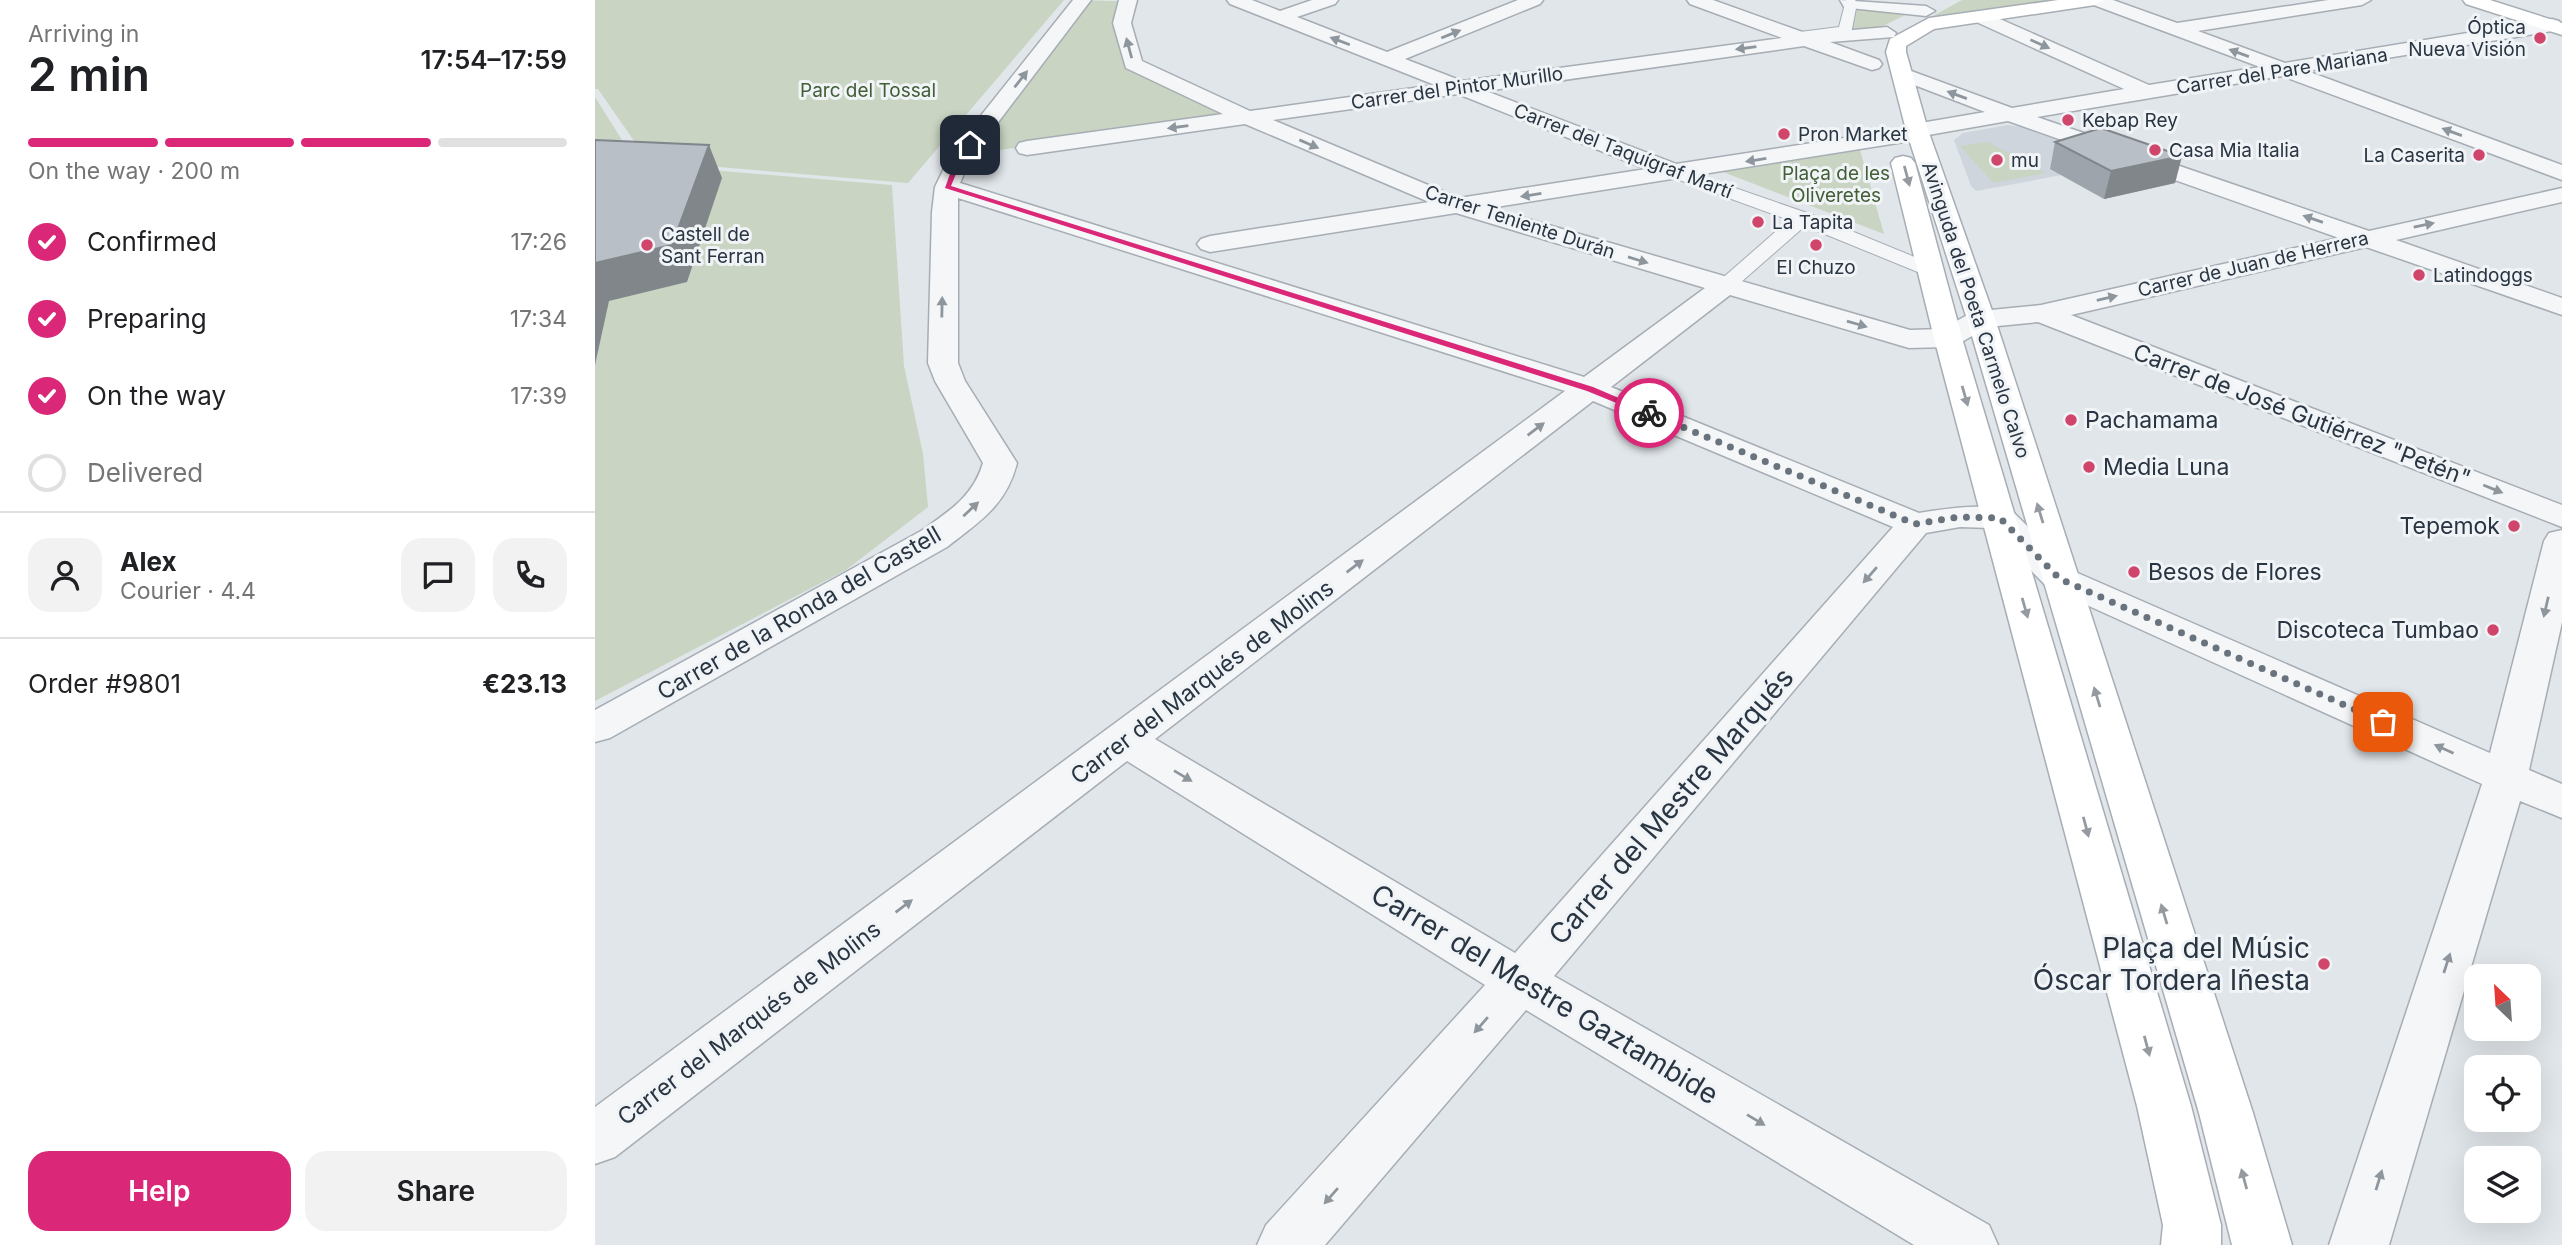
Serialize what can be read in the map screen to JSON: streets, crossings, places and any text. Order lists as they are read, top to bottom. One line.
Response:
{"streets":{"main road":["Avinguda del Poeta Carmelo Calvo"],"street":["Carrer del Pare Mariana","Carrer del Pintor Murillo","Carrer del Taquígraf Martí","Carrer Teniente Durán","Carrer de Juan de Herrera","Carrer de José Gutiérrez \"Petén\"","Carrer de la Ronda del Castell","Carrer del Marqués de Molins","Carrer del Mestre Marqués","Carrer del Mestre Gaztambide"]},"crossings":[["Carrer del Pare Mariana","Avinguda del Poeta Carmelo Calvo"],["Carrer del Pintor Murillo","Carrer del Taquígraf Martí"],["Carrer del Pintor Murillo","Carrer Teniente Durán"],["Carrer del Taquígraf Martí","Avinguda del Poeta Carmelo Calvo"],["Carrer del Taquígraf Martí","Carrer del Marqués de Molins"],["Carrer Teniente Durán","Carrer de Juan de Herrera"],["Carrer Teniente Durán","Avinguda del Poeta Carmelo Calvo"],["Carrer Teniente Durán","Carrer del Marqués de Molins"],["Carrer de Juan de Herrera","Avinguda del Poeta Carmelo Calvo"],["Carrer de Juan de Herrera","Carrer de José Gutiérrez \"Petén\""],["Carrer del Marqués de Molins","Carrer del Mestre Gaztambide"],["Carrer del Mestre Marqués","Carrer del Mestre Gaztambide"]],"one_way":["Carrer de la Ronda del Castell","Carrer del Marqués de Molins","Carrer del Mestre Marqués","Carrer del Mestre Gaztambide"],"parks":["Parc del Tossal","Plaça de les Oliveretes"],"places":["Óptica Nueva Visión","Kebap Rey","Pron Market","Casa Mia Italia","La Caserita","mu","La Tapita","Castell de Sant Ferran","El Chuzo","Latindoggs","Pachamama","Media Luna","Tepemok","Besos de Flores","Discoteca Tumbao","Plaça del Músic Óscar Tordera Iñesta"],"north":"top left","page":{"heading":["2 min","Arriving in","17:54–17:59"],"panel":["Alex","Courier · 4.4","Order #9801","€23.13"],"bar":"On the way · 200 m","list":[["Confirmed","17:26"],["Preparing","17:34"],["On the way","17:39"],"Delivered"],"buttons":["Help","Share"]}}
